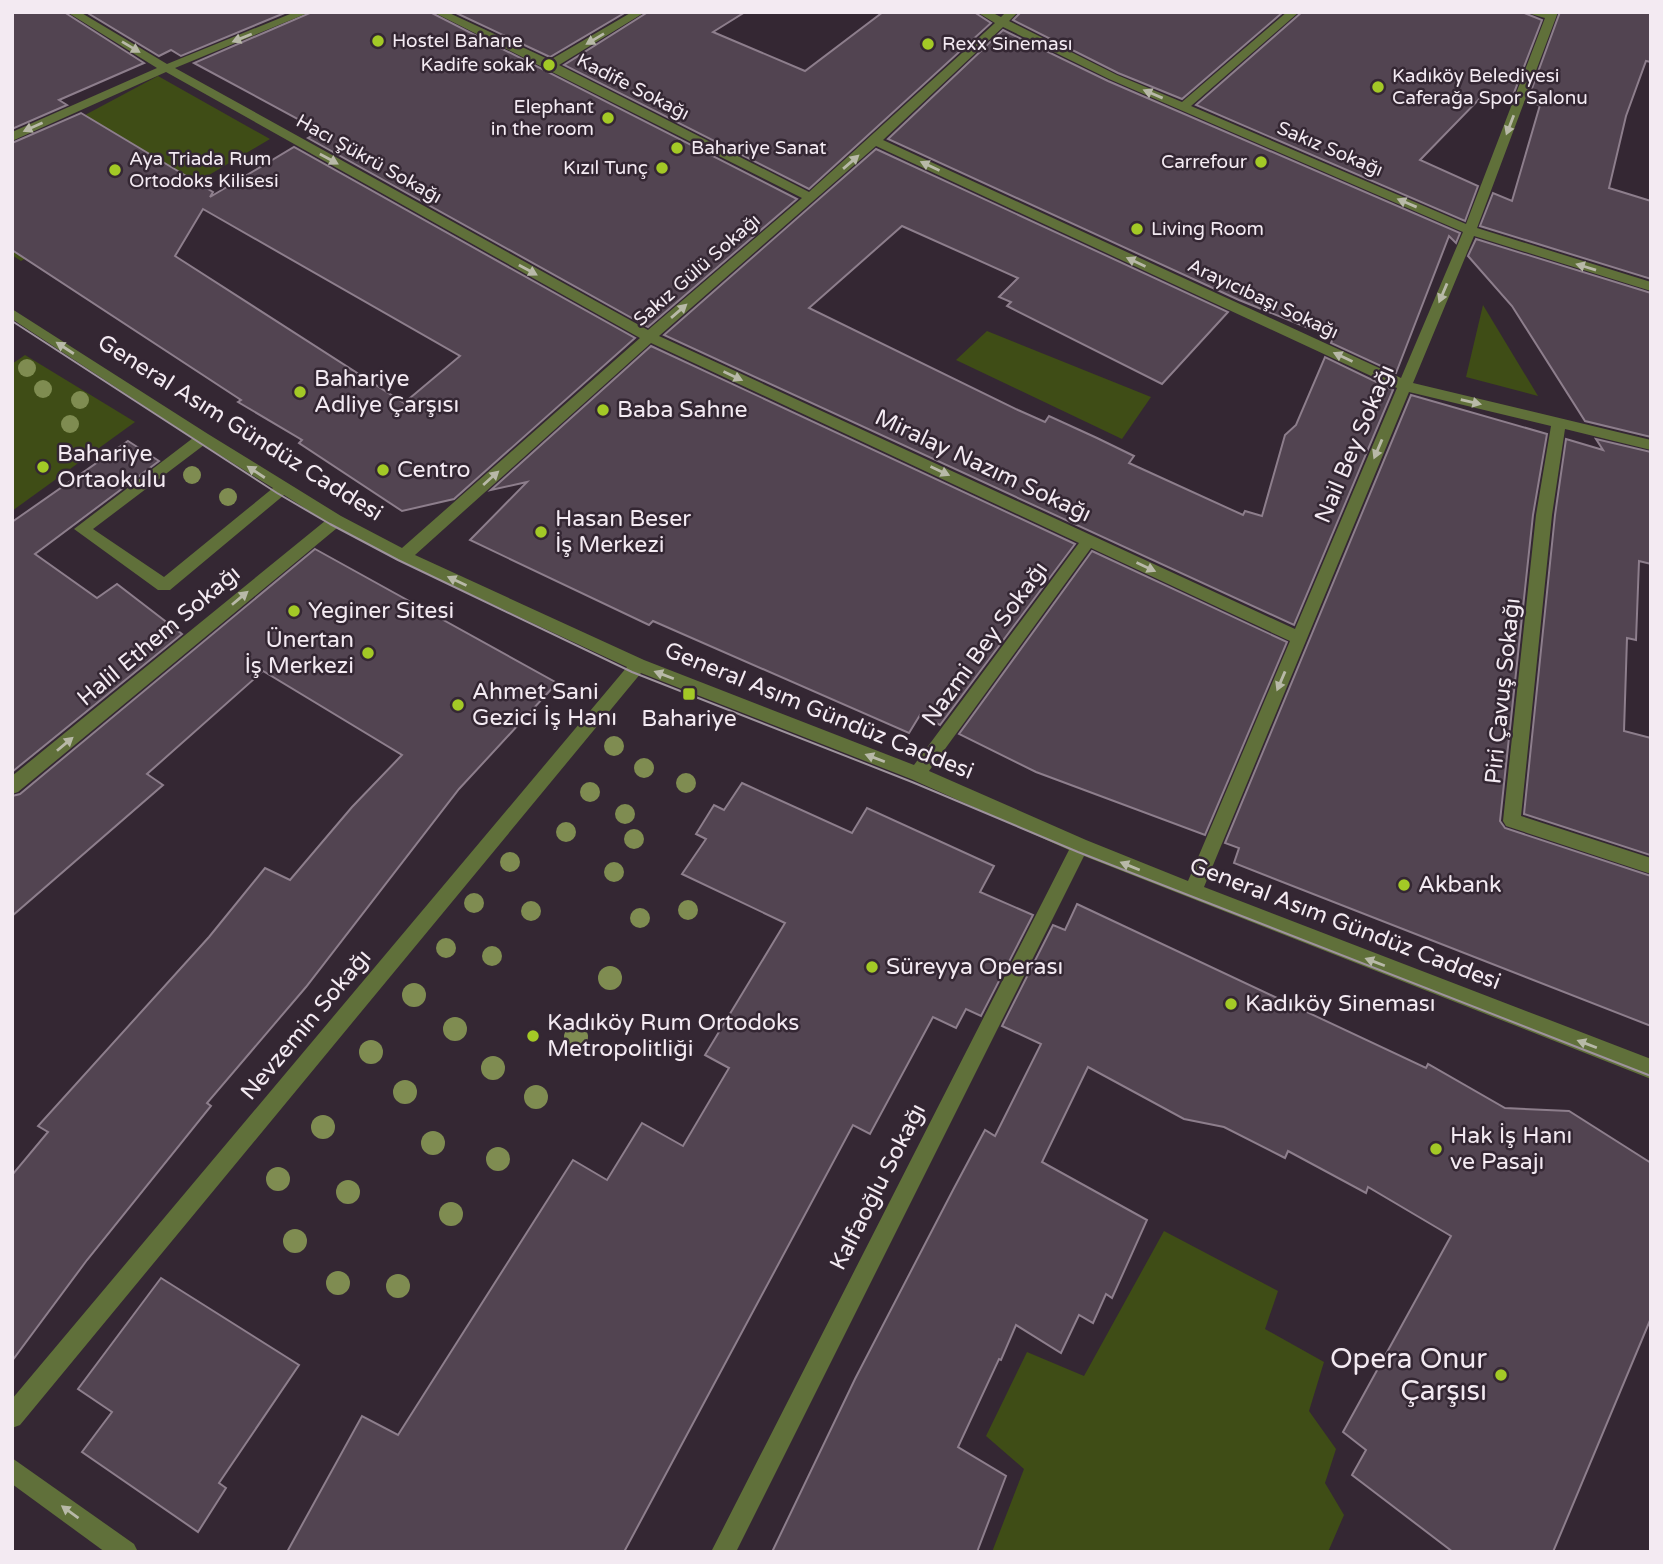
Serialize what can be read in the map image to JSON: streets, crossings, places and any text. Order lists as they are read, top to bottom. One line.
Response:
{"streets":{"street":["Kadife Sokağı","Sakız Sokağı","Hacı Şükrü Sokağı","Sakız Gülü Sokağı","Arayıcıbaşı Sokağı","General Asım Gündüz Caddesi","Nail Bey Sokağı","Miralay Nazım Sokağı","Halil Ethem Sokağı","Nazmi Bey Sokağı","Piri Çavuş Sokağı","Nevzemin Sokağı","Kalfaoğlu Sokağı"]},"crossings":[["Kadife Sokağı","Sakız Gülü Sokağı"],["Sakız Sokağı","Sakız Gülü Sokağı"],["Sakız Sokağı","Nail Bey Sokağı"],["Hacı Şükrü Sokağı","Sakız Gülü Sokağı"],["Hacı Şükrü Sokağı","Miralay Nazım Sokağı"],["Sakız Gülü Sokağı","Arayıcıbaşı Sokağı"],["Sakız Gülü Sokağı","General Asım Gündüz Caddesi"],["Sakız Gülü Sokağı","Miralay Nazım Sokağı"],["Arayıcıbaşı Sokağı","Nail Bey Sokağı"],["Arayıcıbaşı Sokağı","Piri Çavuş Sokağı"],["General Asım Gündüz Caddesi","Nail Bey Sokağı"],["General Asım Gündüz Caddesi","Halil Ethem Sokağı"],["General Asım Gündüz Caddesi","Nazmi Bey Sokağı"],["General Asım Gündüz Caddesi","Nevzemin Sokağı"],["General Asım Gündüz Caddesi","Kalfaoğlu Sokağı"],["Nail Bey Sokağı","Miralay Nazım Sokağı"],["Miralay Nazım Sokağı","Nazmi Bey Sokağı"]],"one_way":["Sakız Sokağı","Hacı Şükrü Sokağı","Sakız Gülü Sokağı","General Asım Gündüz Caddesi","Nail Bey Sokağı","Miralay Nazım Sokağı","Halil Ethem Sokağı"],"places":{"other":["Hostel Bahane","Rexx Sineması","Kadife sokak","Kadıköy Belediyesi Caferağa Spor Salonu","Elephant in the room","Bahariye Sanat","Carrefour","Kızıl Tunç","Aya Triada Rum Ortodoks Kilisesi","Living Room","Bahariye Adliye Çarşısı","Baba Sahne","Bahariye Ortaokulu","Centro","Hasan Beser İş Merkezi","Yeginer Sitesi","Ünertan İş Merkezi","Ahmet Sani Gezici İş Hanı","Akbank","Süreyya Operası","Kadıköy Sineması","Kadıköy Rum Ortodoks Metropolitliği","Hak İş Hanı ve Pasajı","Opera Onur Çarşısı"],"transit":["Bahariye"]}}
